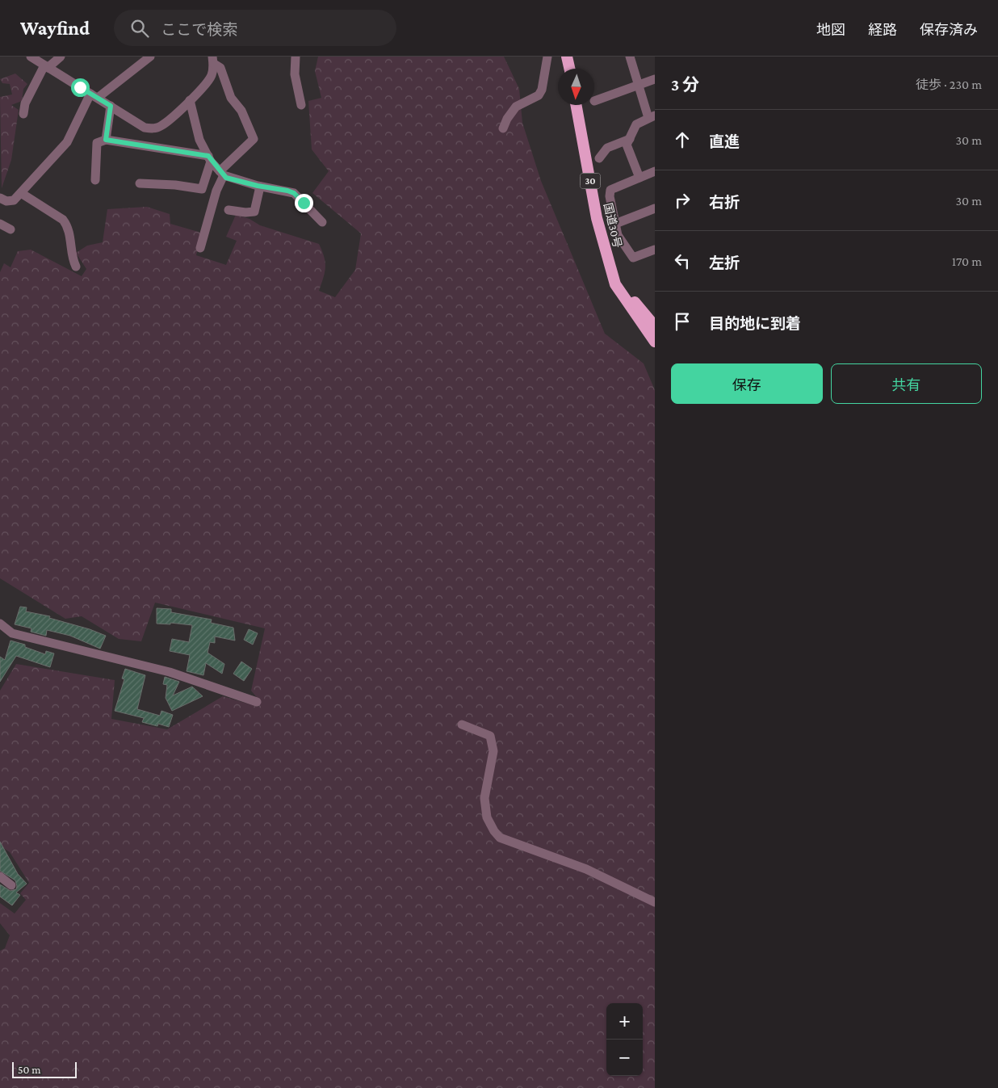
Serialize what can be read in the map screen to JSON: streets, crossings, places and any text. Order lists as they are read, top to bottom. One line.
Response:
{"streets":{"highway":["30","国道30号"]},"scale_bar":"50 m","north":"bottom","page":{"header":"Wayfind","search":"ここで検索","nav":["地図","経路","保存済み"],"heading":["3 分","徒歩 · 230 m"],"list":[["直進","30 m"],["右折","30 m"],["左折","170 m"],"目的地に到着"],"buttons":["保存","共有"],"map_buttons":["+","−"],"scale":"50 m"}}
